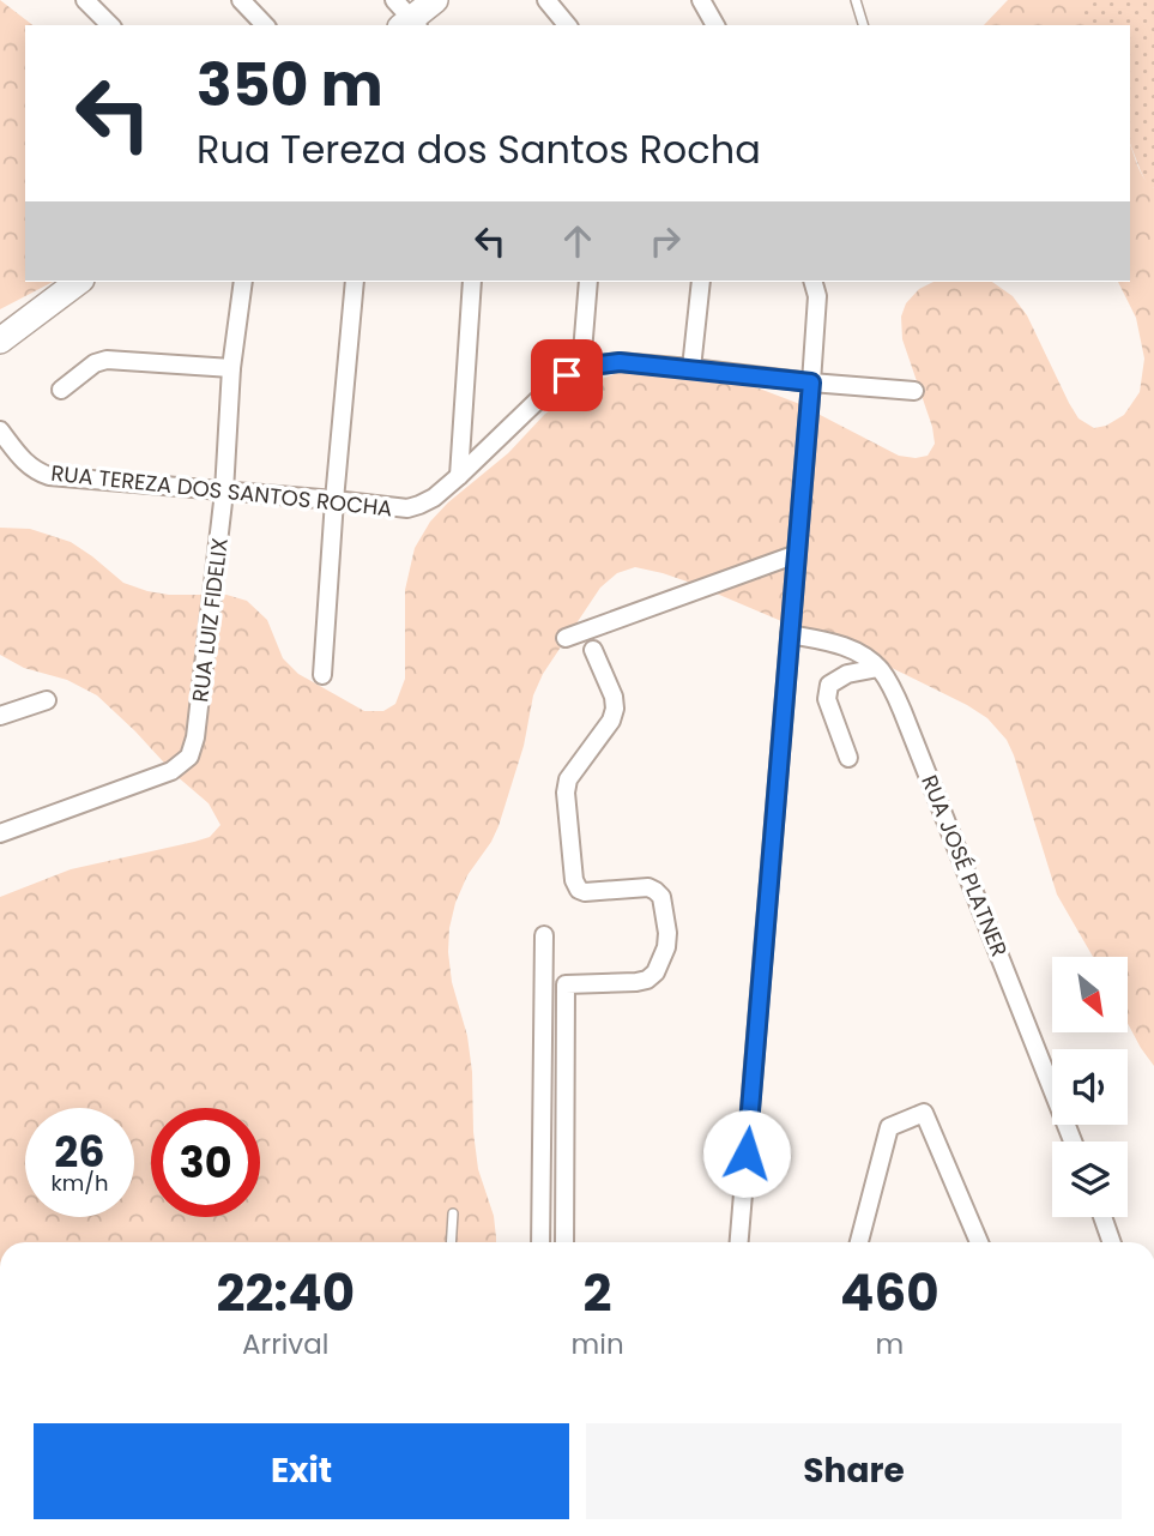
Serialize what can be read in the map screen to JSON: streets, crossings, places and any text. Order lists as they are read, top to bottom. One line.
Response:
{"streets":{"street":["RUA TEREZA DOS SANTOS ROCHA","RUA LUIZ FIDELIX","RUA JOSÉ PLATNER"]},"crossings":[["RUA TEREZA DOS SANTOS ROCHA","RUA LUIZ FIDELIX"]],"north":"bottom right","page":{"turn":["350 m","Rua Tereza dos Santos Rocha"],"speed":"26 km/h","limit":"30","eta":["22:40","Arrival","2","min","460","m"],"buttons":["Exit","Share"]}}
